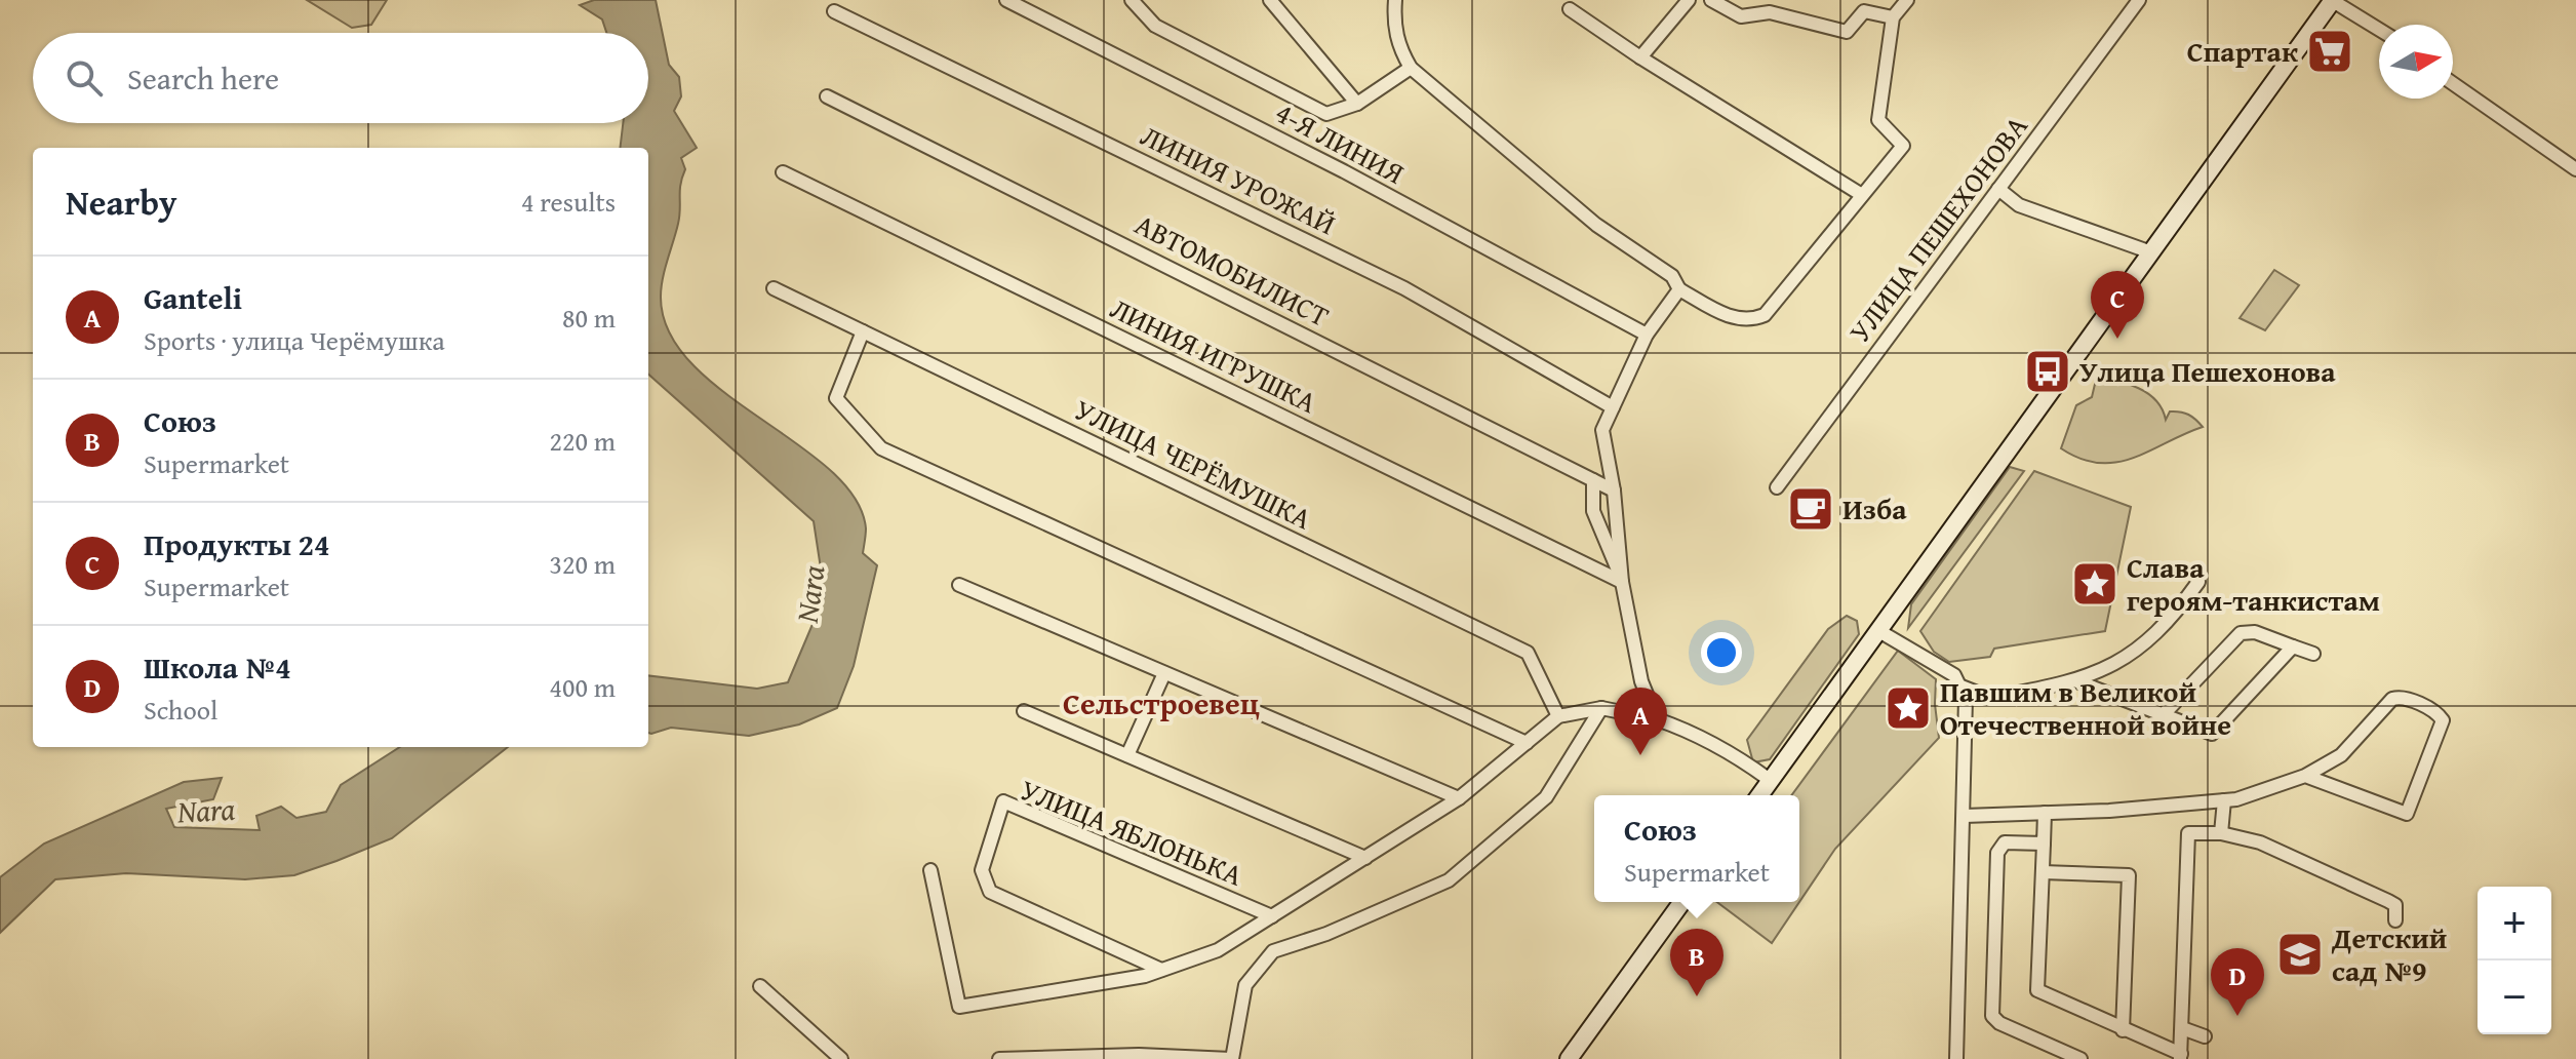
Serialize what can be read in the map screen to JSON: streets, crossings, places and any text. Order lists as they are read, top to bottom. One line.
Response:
{"streets":{"street":["4-Я ЛИНИЯ","ЛИНИЯ УРОЖАЙ","УЛИЦА ПЕШЕХОНОВА","АВТОМОБИЛИСТ","ЛИНИЯ ИГРУШКА","УЛИЦА ЧЕРЁМУШКА","УЛИЦА ЯБЛОНЬКА"]},"districts":["Сельстроевец"],"water":["Nara"],"places":{"supermarket":["Спартак"],"bus stop":["Улица Пешехонова"],"cafe":["Изба"],"place":["Слава героям-танкистам","Павшим в Великой Отечественной войне"],"school or university":["Детский сад №9"]},"north":"right","page":{"search":"Search here","heading":["Nearby","4 results"],"list":[{"mark":"A","name":"Ganteli","note":"Sports · улица Черёмушка","value":"80 m"},{"mark":"B","name":"Союз","note":"Supermarket","value":"220 m"},{"mark":"C","name":"Продукты 24","note":"Supermarket","value":"320 m"},{"mark":"D","name":"Школа №4","note":"School","value":"400 m"}],"pins":["C","A","B","D"],"popup":["Союз","Supermarket"],"map_buttons":["+","−"]}}
